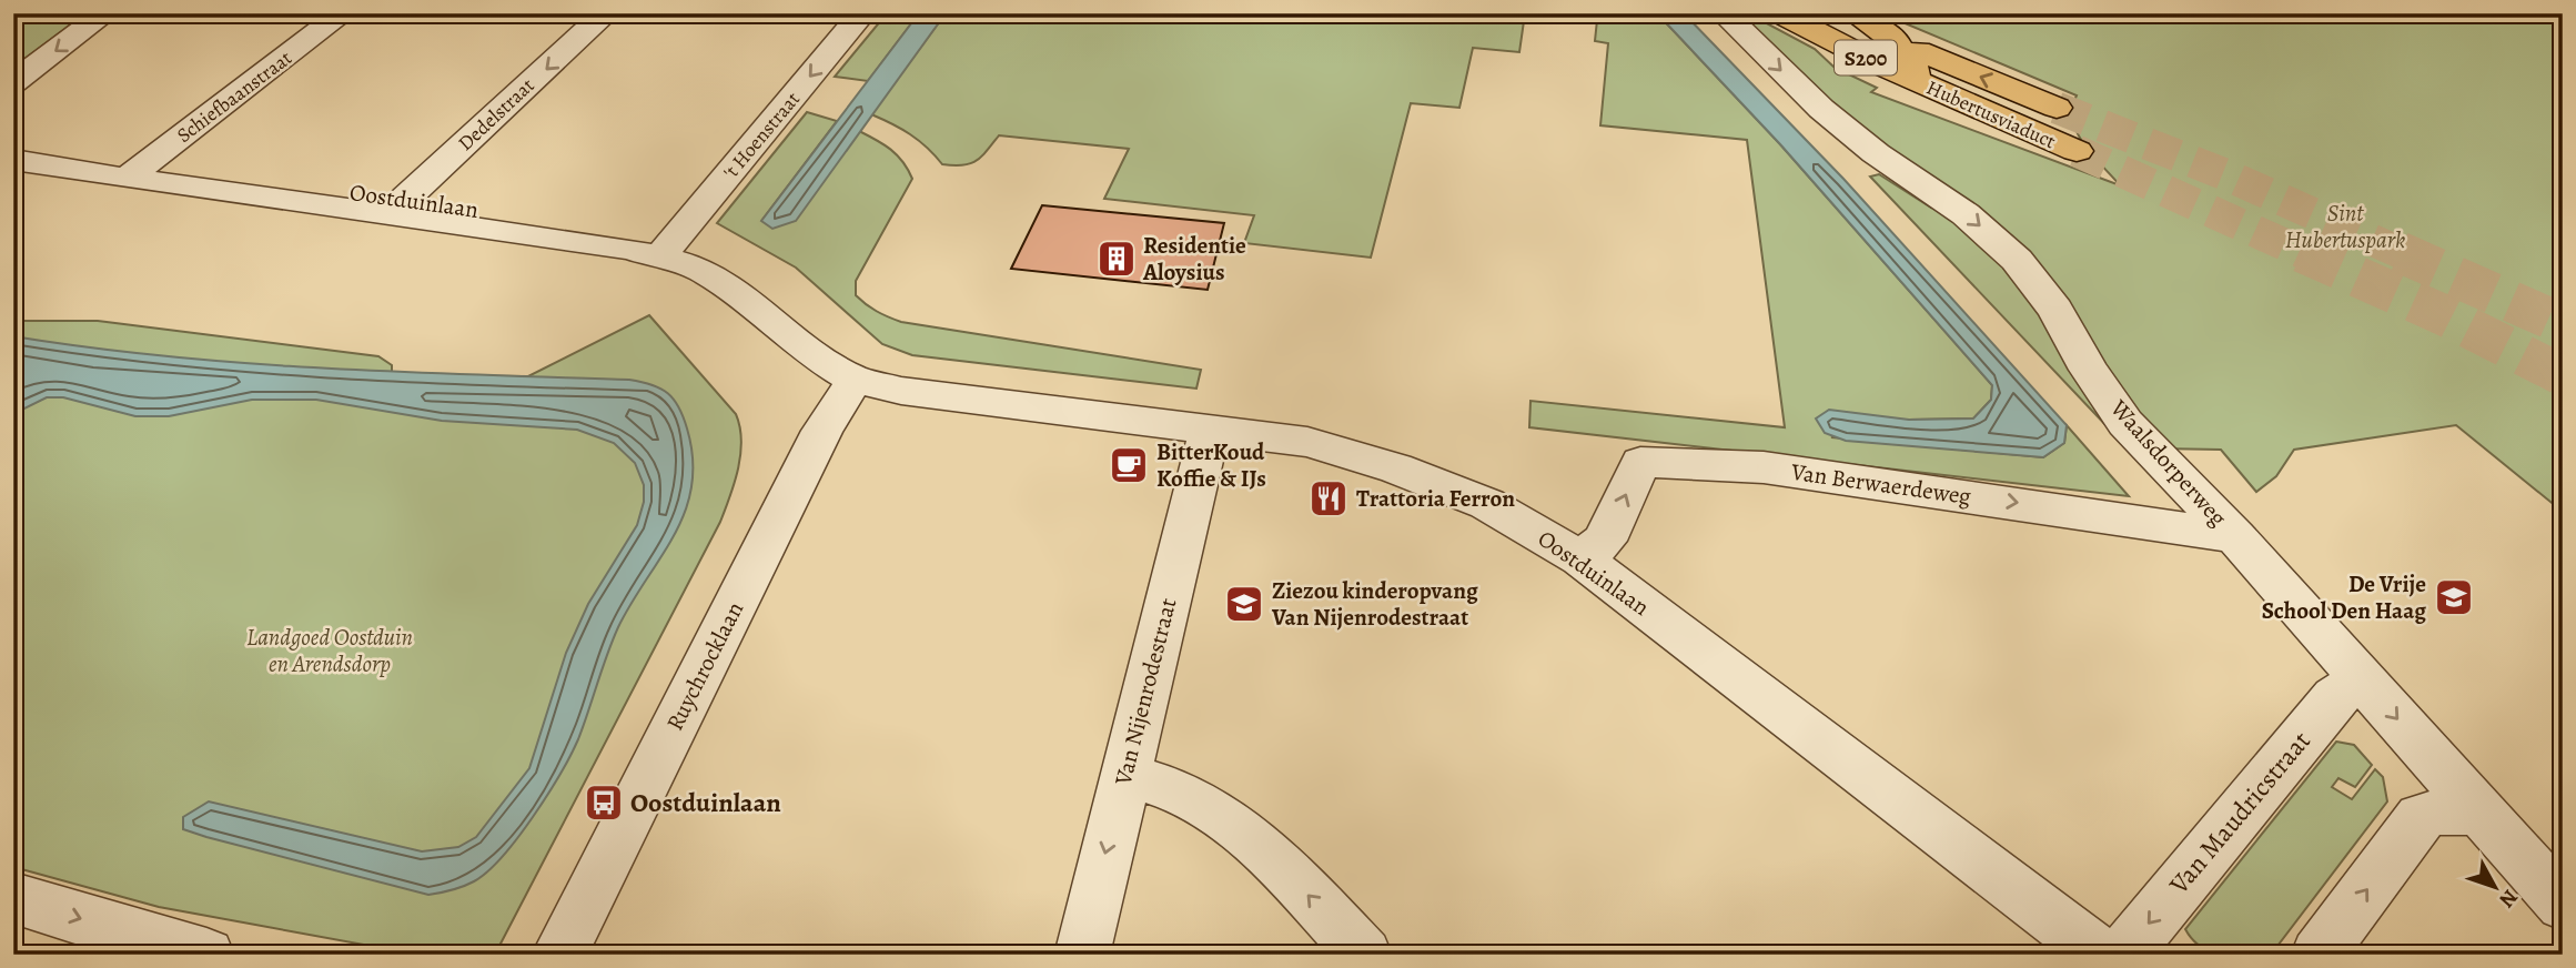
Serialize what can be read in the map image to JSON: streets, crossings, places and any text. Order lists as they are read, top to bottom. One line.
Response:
{"streets":{"main road":["S200","Hubertusviaduct"],"street":["Schiefbaanstraat","Dedelstraat","'t Hoenstraat","Oostduinlaan","Waalsdorperweg","Van Berwaerdeweg","Ruychrocklaan","Van Nijenrodestraat","Van Maudricstraat"]},"crossings":[["S200","Hubertusviaduct"],["Schiefbaanstraat","Oostduinlaan"],["Dedelstraat","Oostduinlaan"],["'t Hoenstraat","Oostduinlaan"],["Oostduinlaan","Van Berwaerdeweg"],["Oostduinlaan","Ruychrocklaan"],["Oostduinlaan","Van Nijenrodestraat"],["Waalsdorperweg","Van Berwaerdeweg"],["Waalsdorperweg","Van Maudricstraat"]],"one_way":["Dedelstraat","'t Hoenstraat","Waalsdorperweg","Van Berwaerdeweg"],"parks":["Sint Hubertuspark","Landgoed Oostduin en Arendsdorp"],"places":{"building":["Residentie Aloysius"],"cafe":["BitterKoud Koffie & IJs"],"restaurant":["Trattoria Ferron"],"school or university":["De Vrije School Den Haag","Ziezou kinderopvang Van Nijenrodestraat"],"bus stop":["Oostduinlaan"]},"north":"bottom right"}
